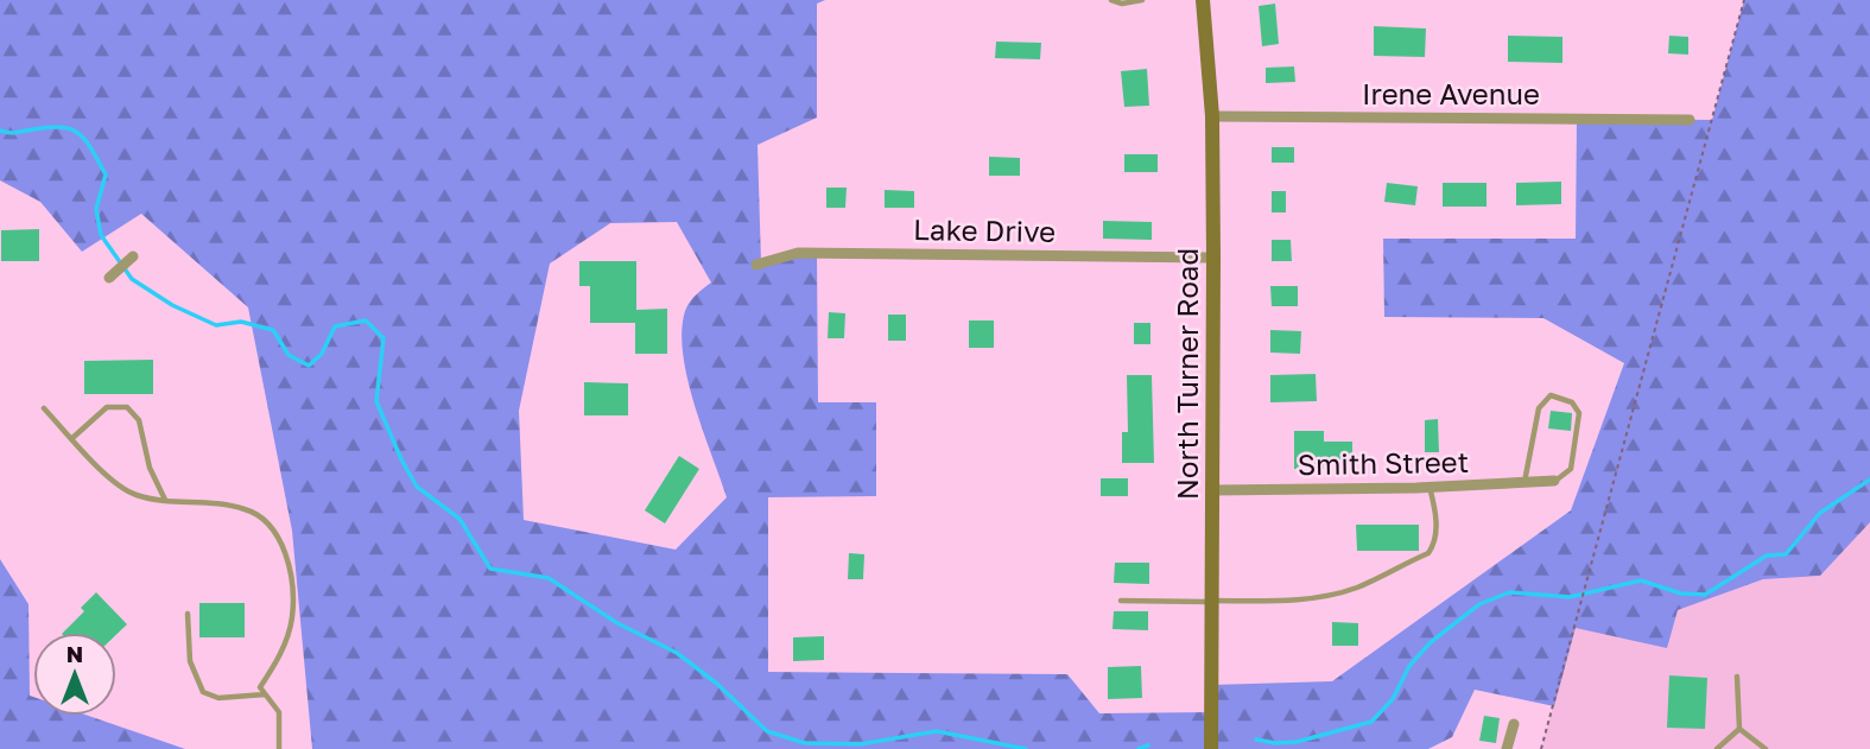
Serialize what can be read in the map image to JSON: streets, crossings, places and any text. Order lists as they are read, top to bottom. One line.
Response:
{"streets":{"street":["Irene Avenue","Lake Drive","North Turner Road","Smith Street"]},"crossings":[["Irene Avenue","North Turner Road"],["Lake Drive","North Turner Road"],["North Turner Road","Smith Street"]],"north":"top"}
